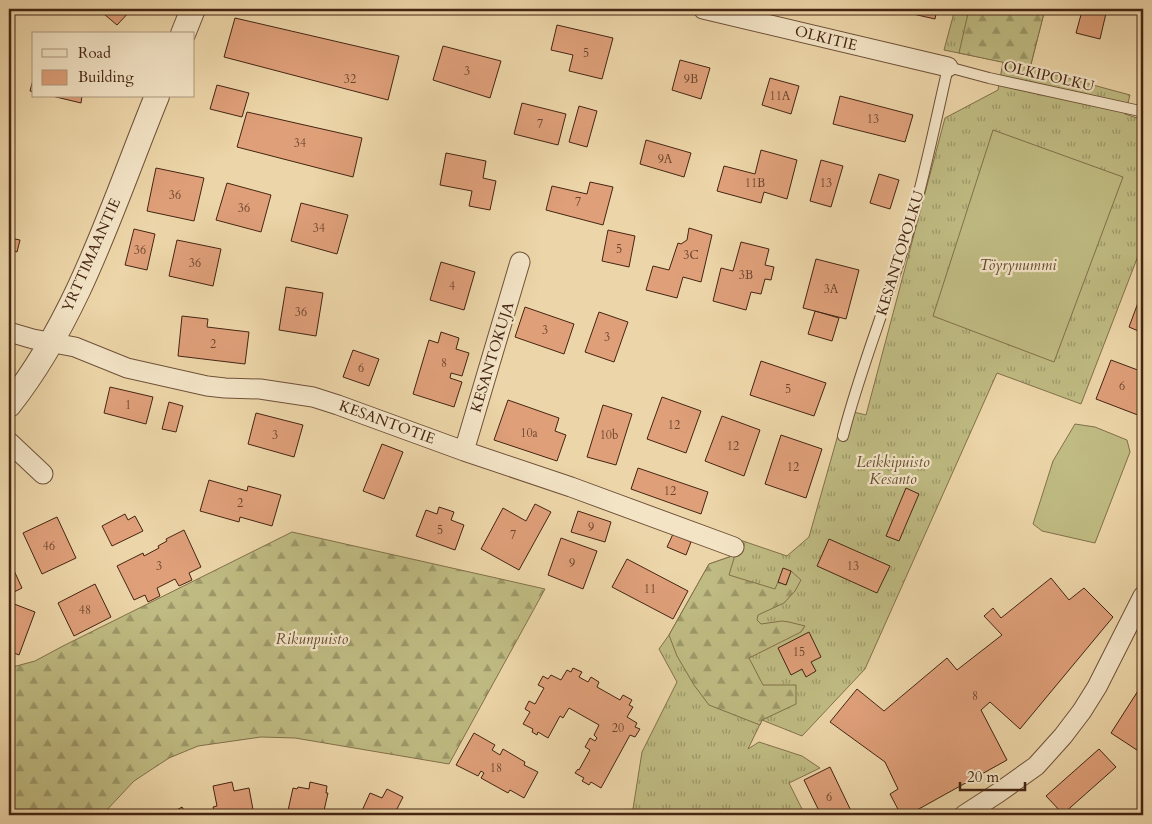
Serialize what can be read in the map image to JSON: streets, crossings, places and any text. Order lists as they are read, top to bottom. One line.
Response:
{"streets":{"street":["OLKITIE","YRTTIMAANTIE","KESANTOKUJA","KESANTOTIE"],"lane":["OLKIPOLKU","KESANTOPOLKU"]},"crossings":[["OLKITIE","OLKIPOLKU"],["OLKITIE","KESANTOPOLKU"],["OLKIPOLKU","KESANTOPOLKU"],["YRTTIMAANTIE","KESANTOTIE"],["KESANTOKUJA","KESANTOTIE"]],"parks":["Töyrynummi","Leikkipuisto Kesanto","Rikunpuisto"],"house_numbers":["5","3","32","9B","11A","13","7","34","9A","11B","13","36","7","36","34","5","36","3C","36","3B","4","3A","36","3","3","2","8","6","6","5","1","12","10a","3","10b","12","12","12","2","9","5","7","46","9","3","13","11","48","15","8","20","18","6"],"legend":["Road","Building"],"scale_bar":"20 m"}
